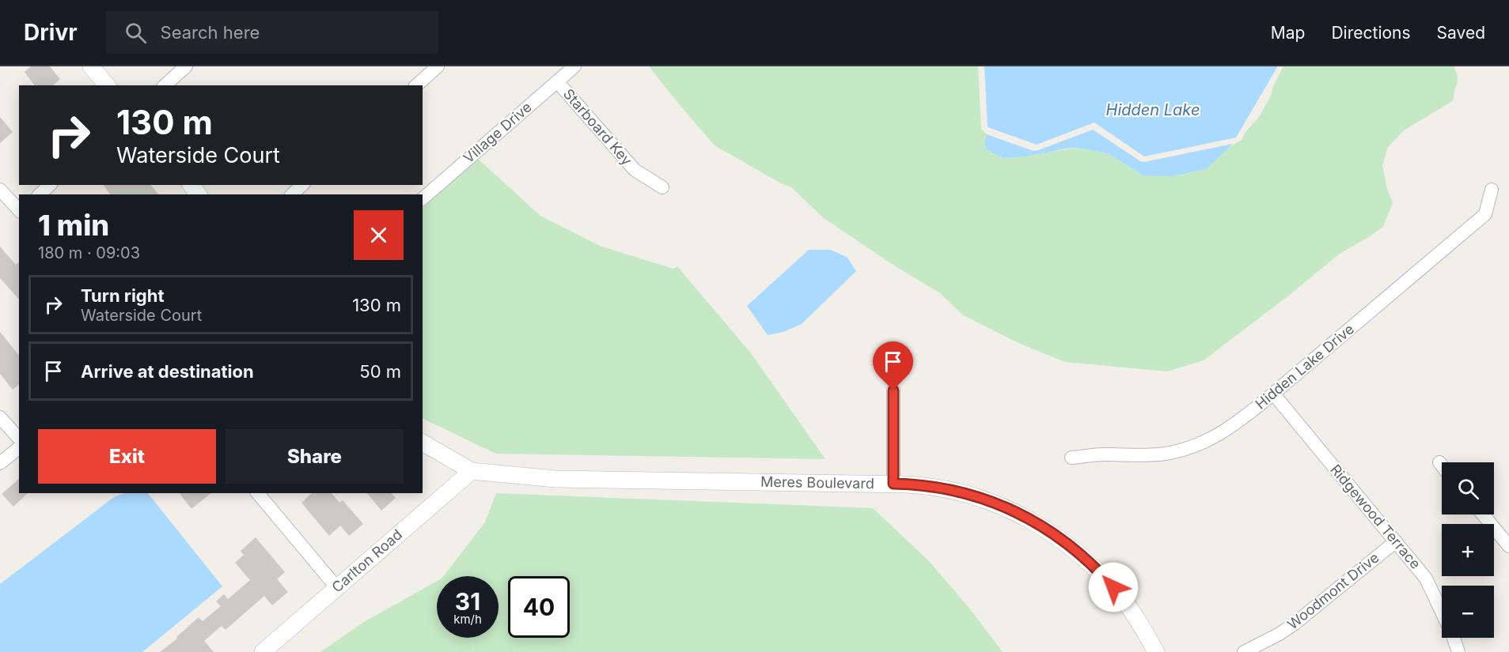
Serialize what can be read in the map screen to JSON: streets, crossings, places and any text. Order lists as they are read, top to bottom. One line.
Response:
{"streets":{"street":["Starboard Key","Village Drive","Hidden Lake Drive","Meres Boulevard","Ridgewood Terrace","Carlton Road","Woodmont Drive"]},"crossings":[["Starboard Key","Village Drive"],["Hidden Lake Drive","Ridgewood Terrace"],["Meres Boulevard","Carlton Road"],["Ridgewood Terrace","Woodmont Drive"]],"water":["Hidden Lake"],"page":{"header":"Drivr","search":"Search here","nav":["Map","Directions","Saved"],"turn":["130 m","Waterside Court"],"heading":["1 min","180 m · 09:03"],"list":[{"name":"Turn right","note":"Waterside Court","value":"130 m"},{"name":"Arrive at destination","value":"50 m"}],"buttons":["Exit","Share"],"map_buttons":["+","−"],"speed":"31 km/h","limit":"40"}}
